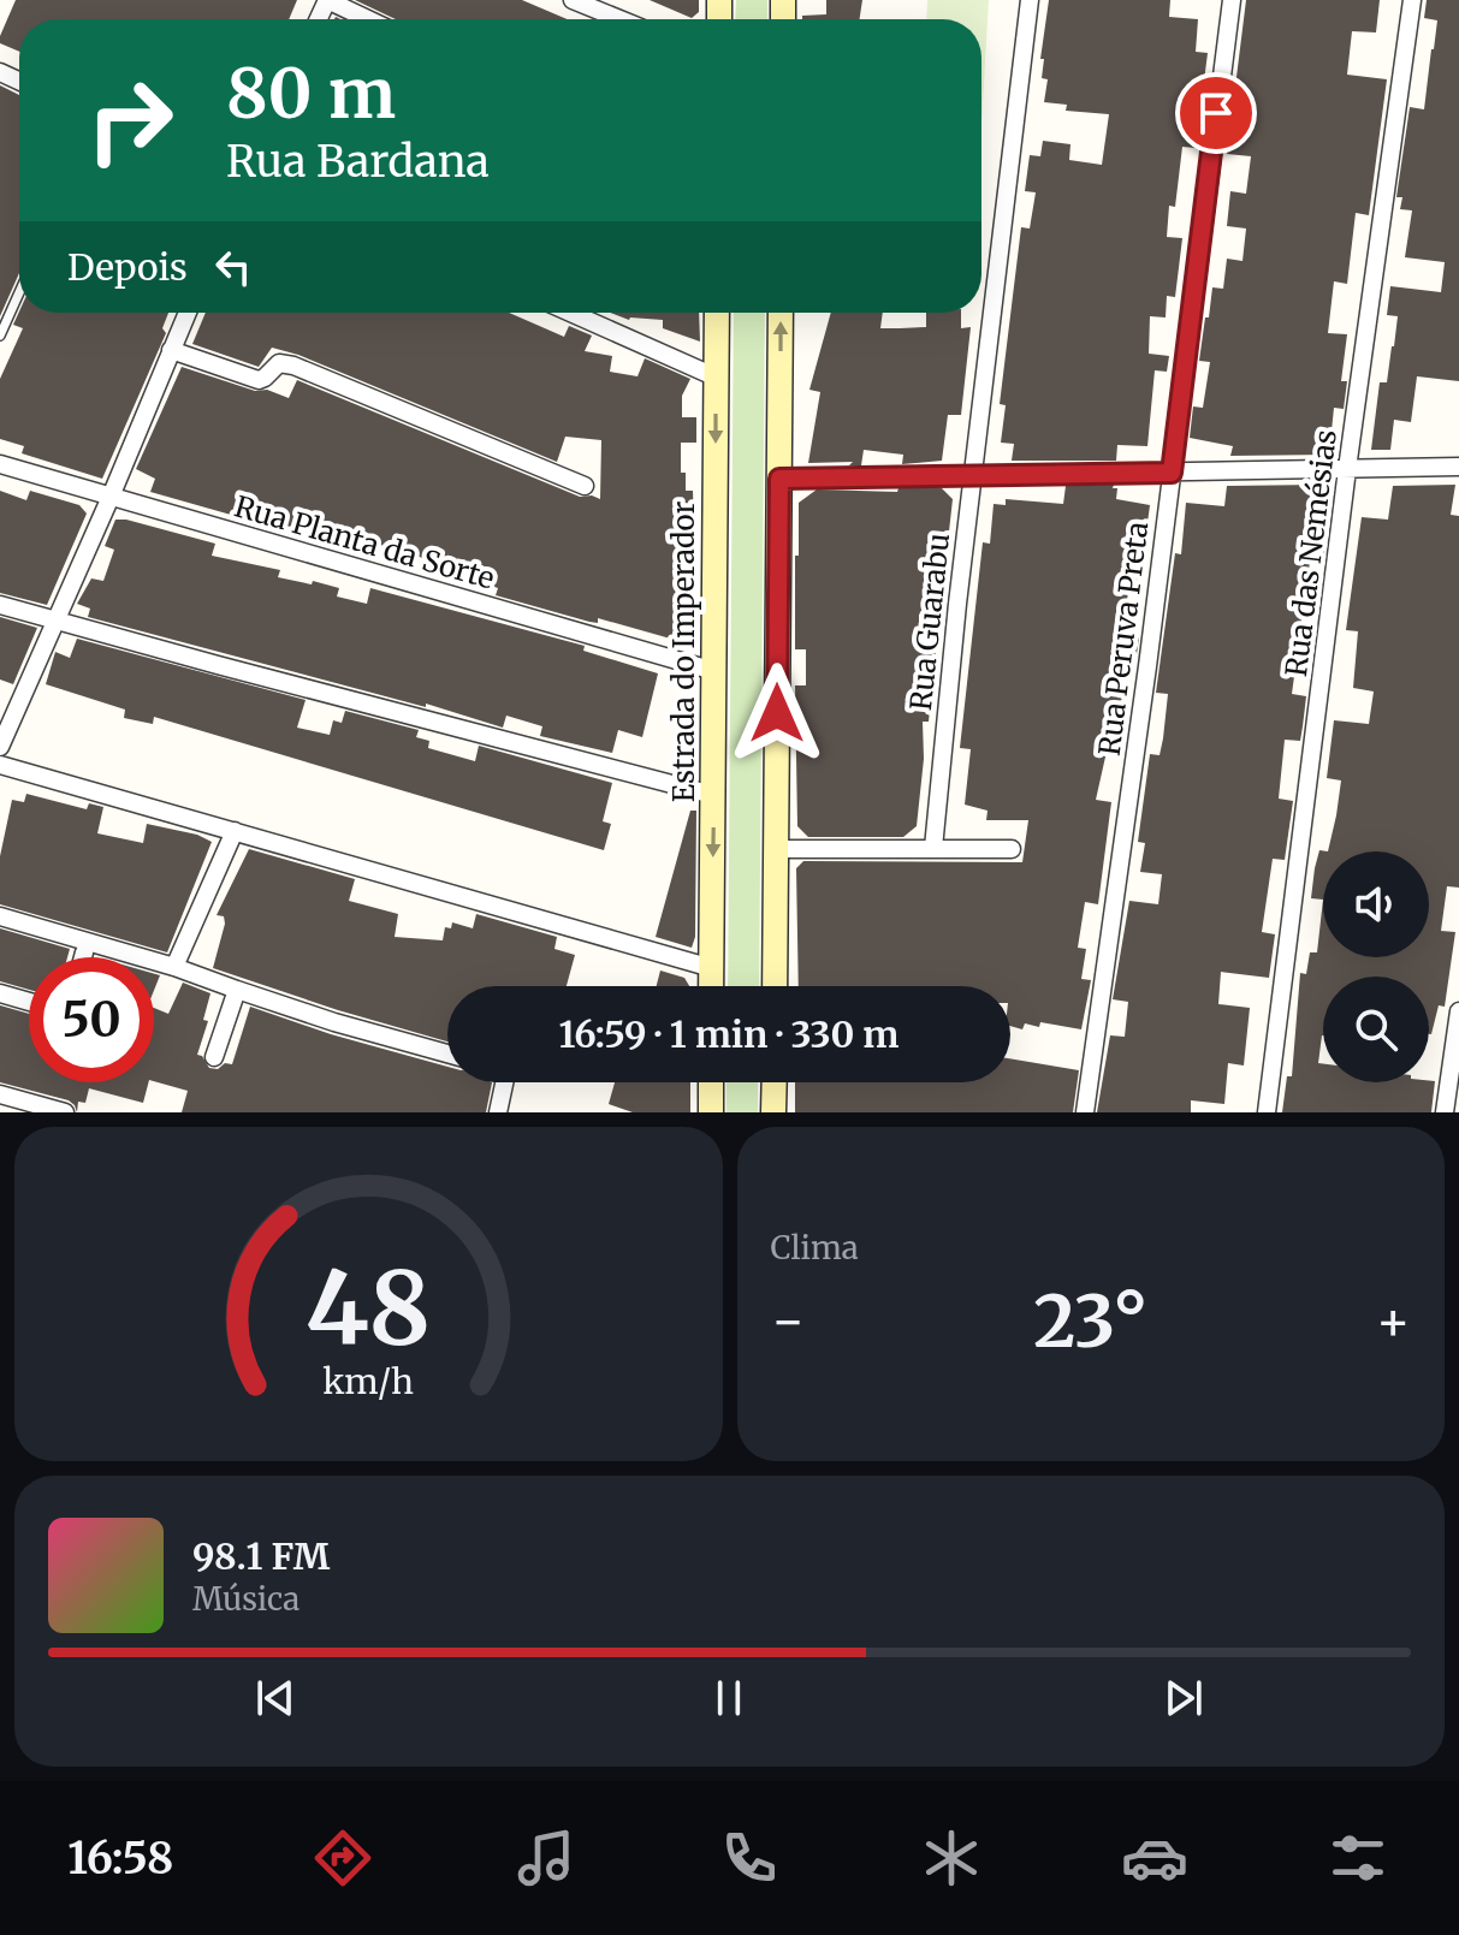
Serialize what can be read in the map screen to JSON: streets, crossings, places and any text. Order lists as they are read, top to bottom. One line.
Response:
{"streets":{"main road":["Estrada do Imperador"],"street":["Rua Planta da Sorte","Rua das Nemésias","Rua Guarabu","Rua Peruva Preta"]},"crossings":[["Rua Planta da Sorte","Estrada do Imperador"]],"page":{"turn":["80 m","Rua Bardana"],"then":"Depois","limit":"50","trip":"16:59 · 1 min · 330 m","tile":"Clima","heat":["−","23°","+"],"song":["98.1 FM","Música"],"tabs":"16:58","gauge":["48","km/h"]}}
